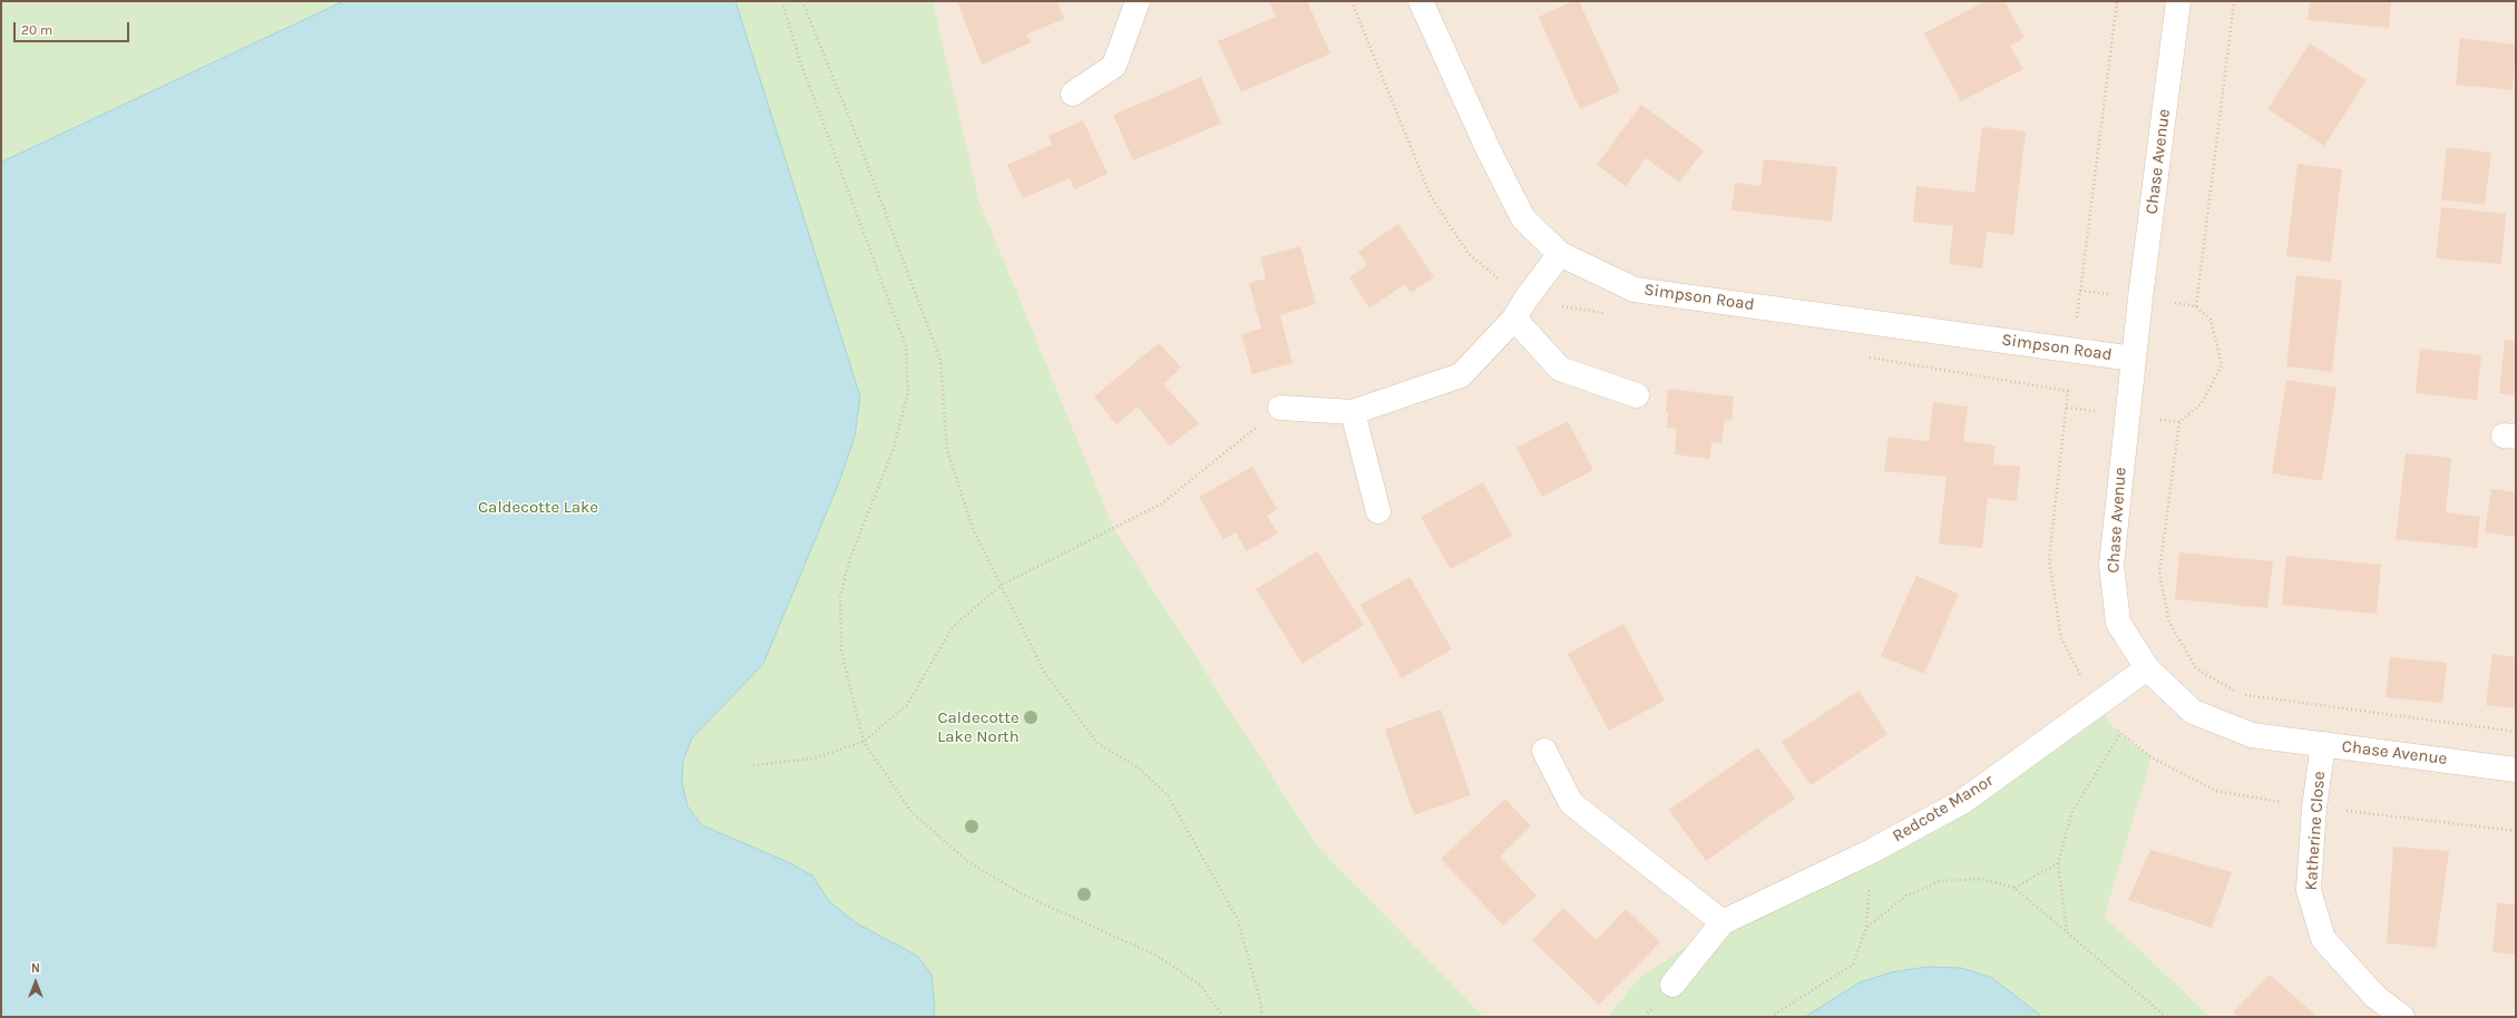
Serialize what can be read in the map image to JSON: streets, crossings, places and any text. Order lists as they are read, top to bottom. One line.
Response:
{"streets":{"street":["Chase Avenue","Simpson Road","Redcote Manor","Katherine Close"]},"crossings":[["Chase Avenue","Simpson Road"],["Chase Avenue","Redcote Manor"],["Chase Avenue","Katherine Close"]],"parks":["Caldecotte Lake","Caldecotte Lake North"],"scale_bar":"20 m","north":"top"}
